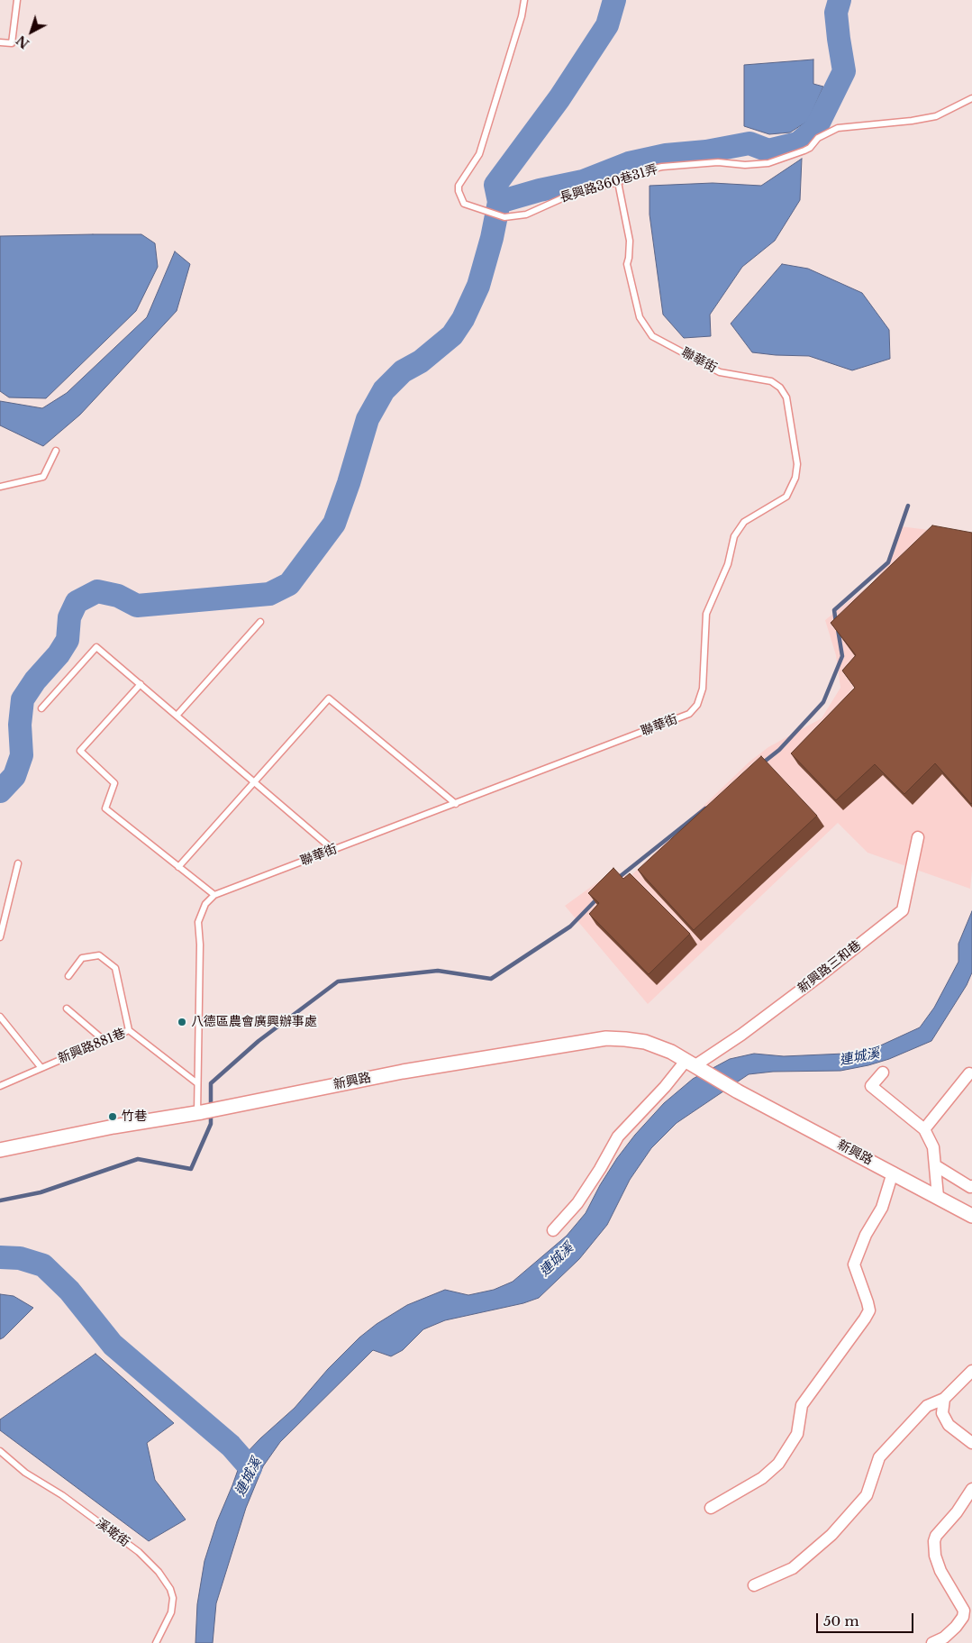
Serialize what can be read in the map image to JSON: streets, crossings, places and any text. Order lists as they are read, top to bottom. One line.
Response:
{"streets":{"street":["新興路三和巷","新興路"],"lane":["長興路360巷31弄","聯華街","新興路881巷","溪墘街"]},"crossings":[["長興路360巷31弄","聯華街"],["新興路三和巷","新興路"]],"water":["連城溪"],"places":["八德區農會廣興辦事處","竹巷"],"scale_bar":"50 m","north":"bottom left"}
